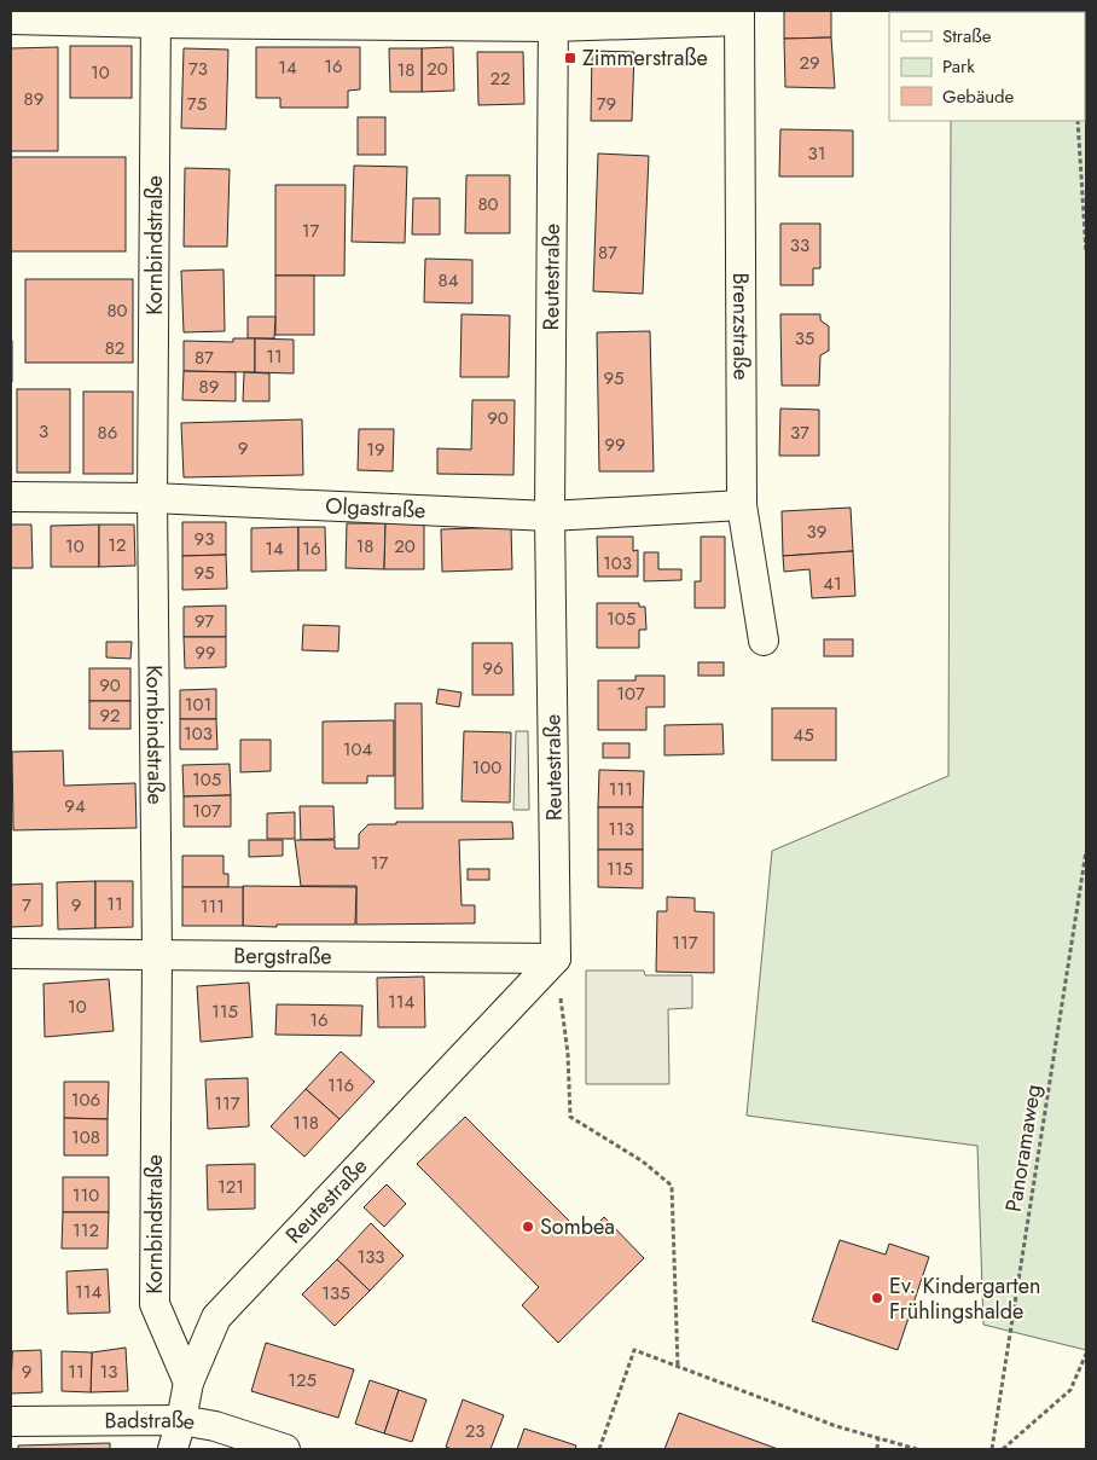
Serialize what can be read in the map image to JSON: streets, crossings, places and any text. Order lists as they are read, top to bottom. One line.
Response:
{"streets":{"street":["Kornbindstraße","Reutestraße","Brenzstraße","Olgastraße","Bergstraße","Badstraße"],"path":["Panoramaweg"]},"crossings":[["Kornbindstraße","Reutestraße"],["Kornbindstraße","Olgastraße"],["Kornbindstraße","Bergstraße"],["Reutestraße","Olgastraße"],["Reutestraße","Bergstraße"],["Brenzstraße","Olgastraße"]],"places":{"transit":["Zimmerstraße"],"other":["Sombea","Ev. Kindergarten Frühlingshalde"]},"house_numbers":["29","16","14","73","20","18","10","22","89","75","79","31","80","17","33","87","84","80","35","82","11","87","95","89","90","3","86","37","99","9","19","39","93","12","10","18","20","14","16","103","95","41","105","97","99","96","90","107","101","92","103","45","104","100","105","111","94","107","113","17","115","11","7","9","111","117","114","10","115","16","116","106","117","118","108","121","110","112","133","114","135","9","11","13","125","23"],"legend":["Straße","Park","Gebäude"]}
